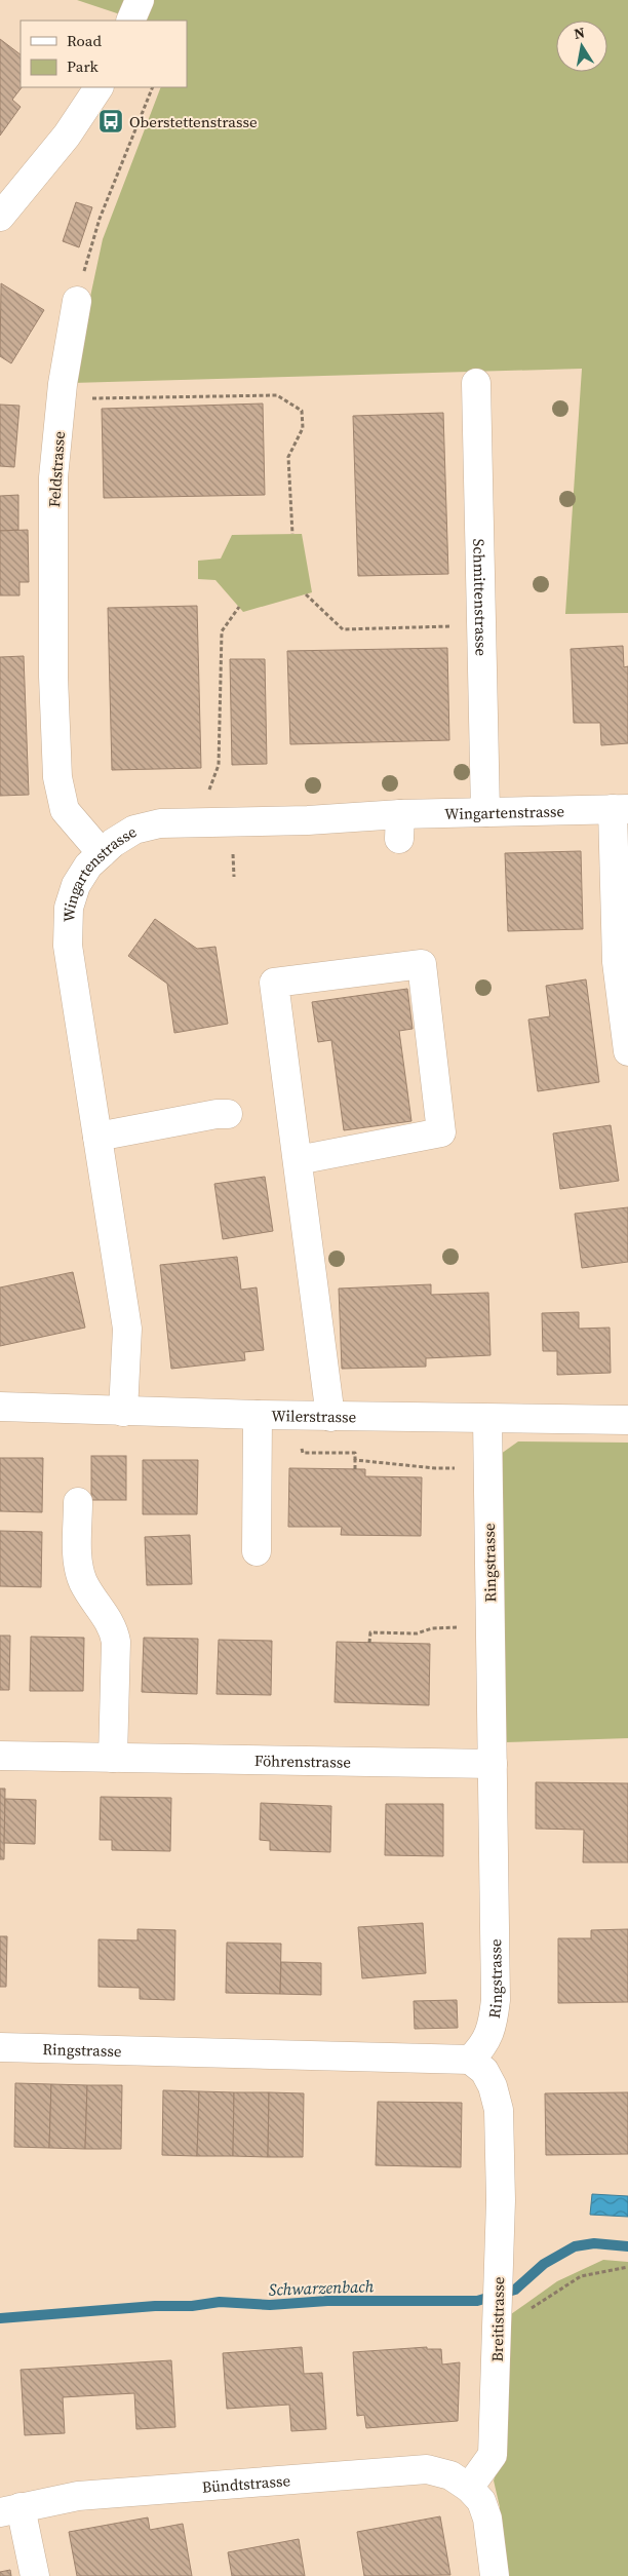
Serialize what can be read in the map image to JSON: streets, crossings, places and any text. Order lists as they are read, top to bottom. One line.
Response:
{"streets":{"street":["Feldstrasse","Schmittenstrasse","Wingartenstrasse","Wilerstrasse","Ringstrasse","Föhrenstrasse","Breitistrasse","Bündtstrasse"]},"crossings":[["Feldstrasse","Wingartenstrasse"],["Schmittenstrasse","Wingartenstrasse"],["Wingartenstrasse","Wilerstrasse"],["Wilerstrasse","Ringstrasse"],["Ringstrasse","Föhrenstrasse"],["Ringstrasse","Breitistrasse"],["Breitistrasse","Bündtstrasse"]],"water":["Schwarzenbach"],"places":{"bus stop":["Oberstettenstrasse"]},"legend":["Road","Park"],"north":"top"}
